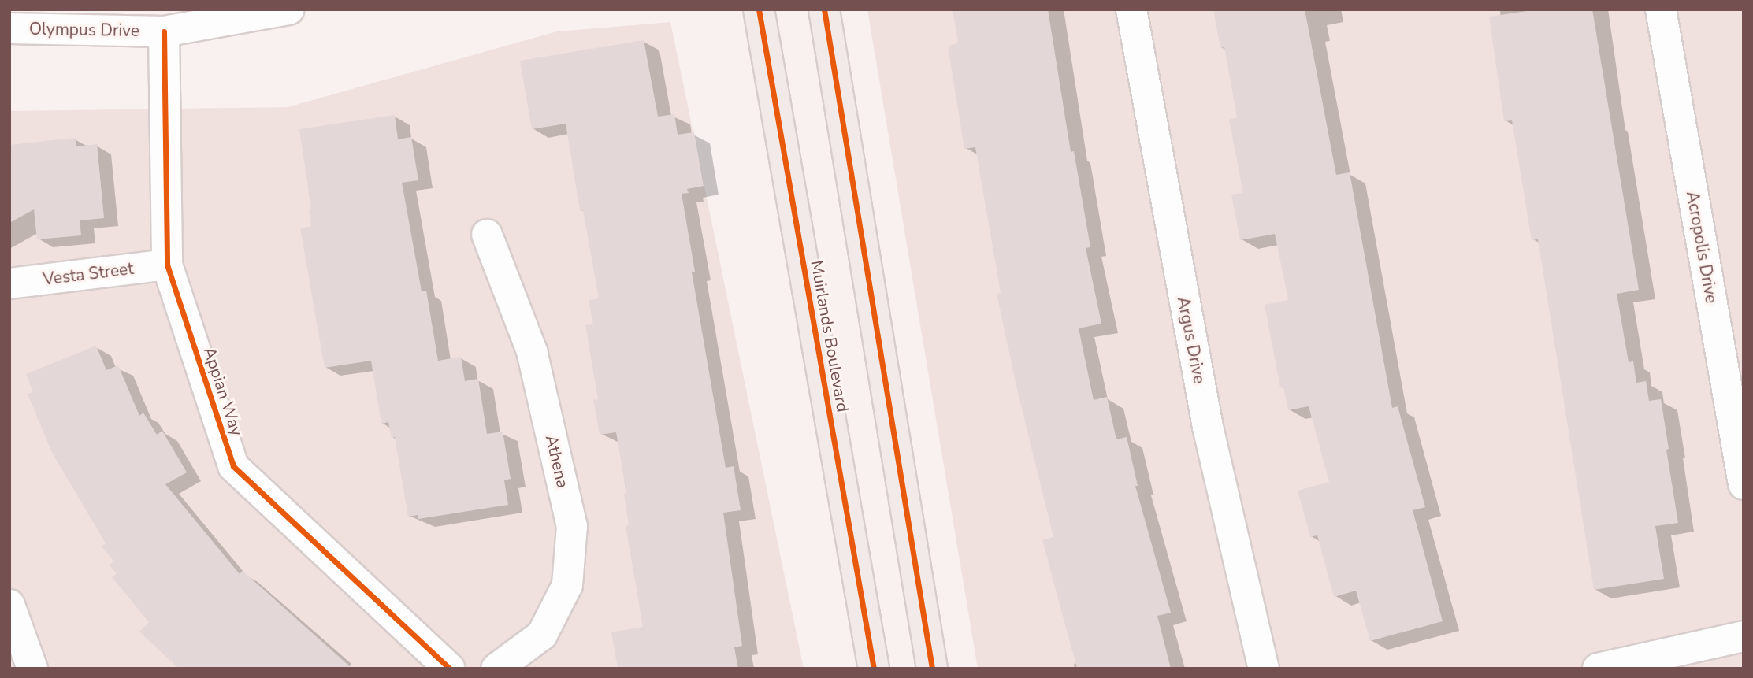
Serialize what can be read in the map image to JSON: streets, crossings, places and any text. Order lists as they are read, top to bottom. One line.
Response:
{"streets":{"main road":["Muirlands Boulevard"],"street":["Olympus Drive","Acropolis Drive","Vesta Street","Argus Drive","Appian Way","Athena"]},"crossings":[["Olympus Drive","Appian Way"],["Vesta Street","Appian Way"]]}
